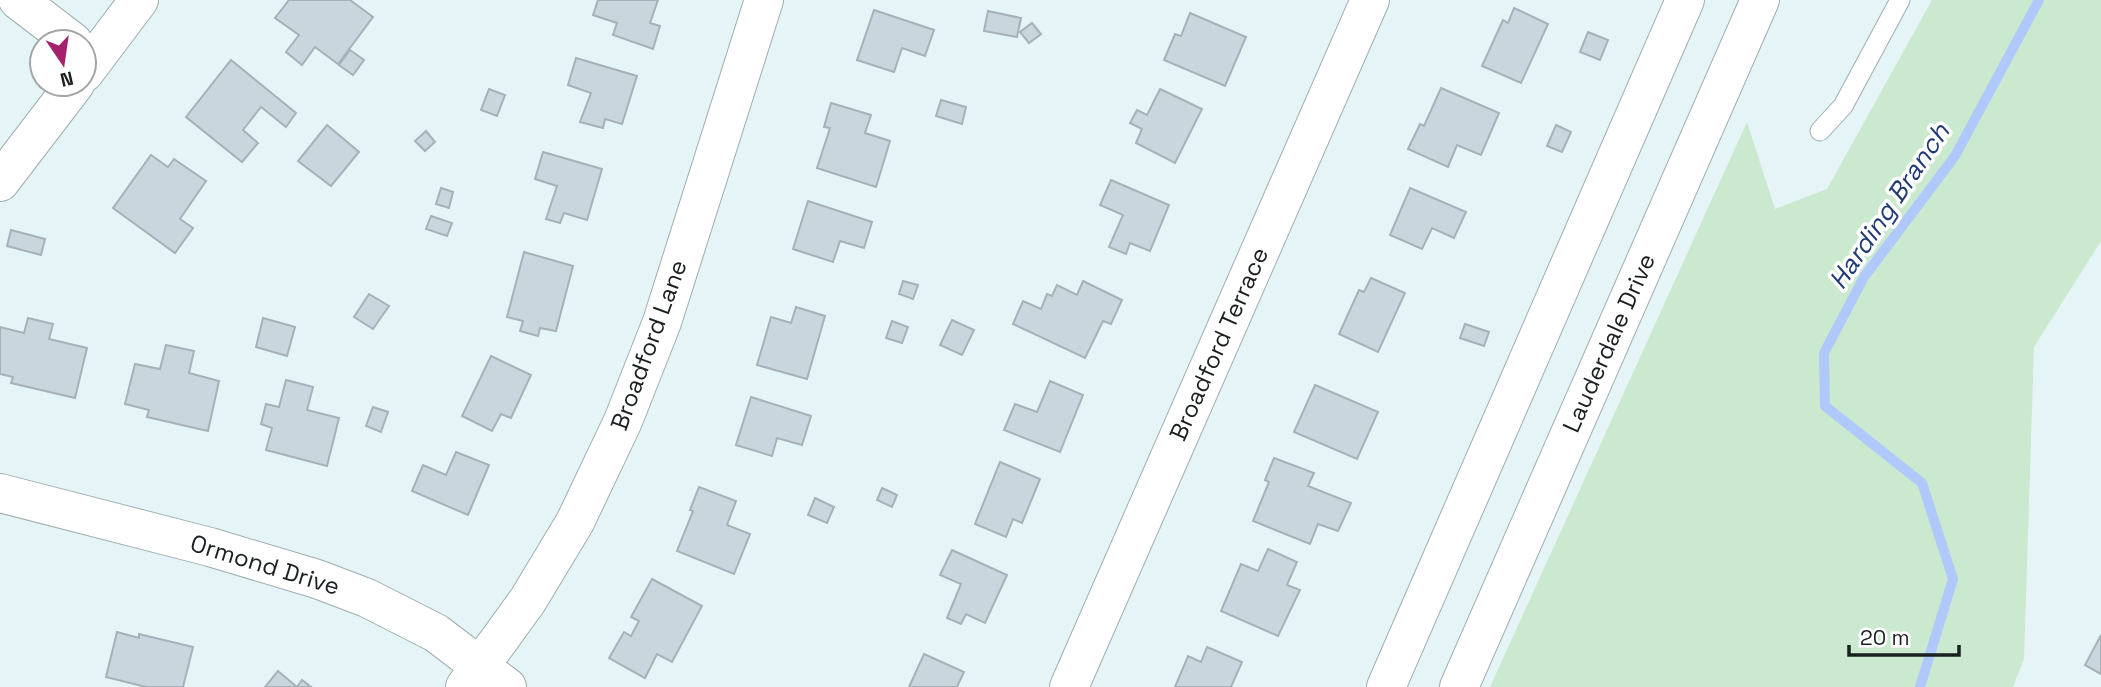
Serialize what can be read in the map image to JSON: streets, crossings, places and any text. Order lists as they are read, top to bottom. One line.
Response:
{"streets":{"street":["Lauderdale Drive","Broadford Terrace","Broadford Lane","Ormond Drive"]},"crossings":[["Broadford Lane","Ormond Drive"]],"water":["Harding Branch"],"scale_bar":"20 m","north":"bottom"}
